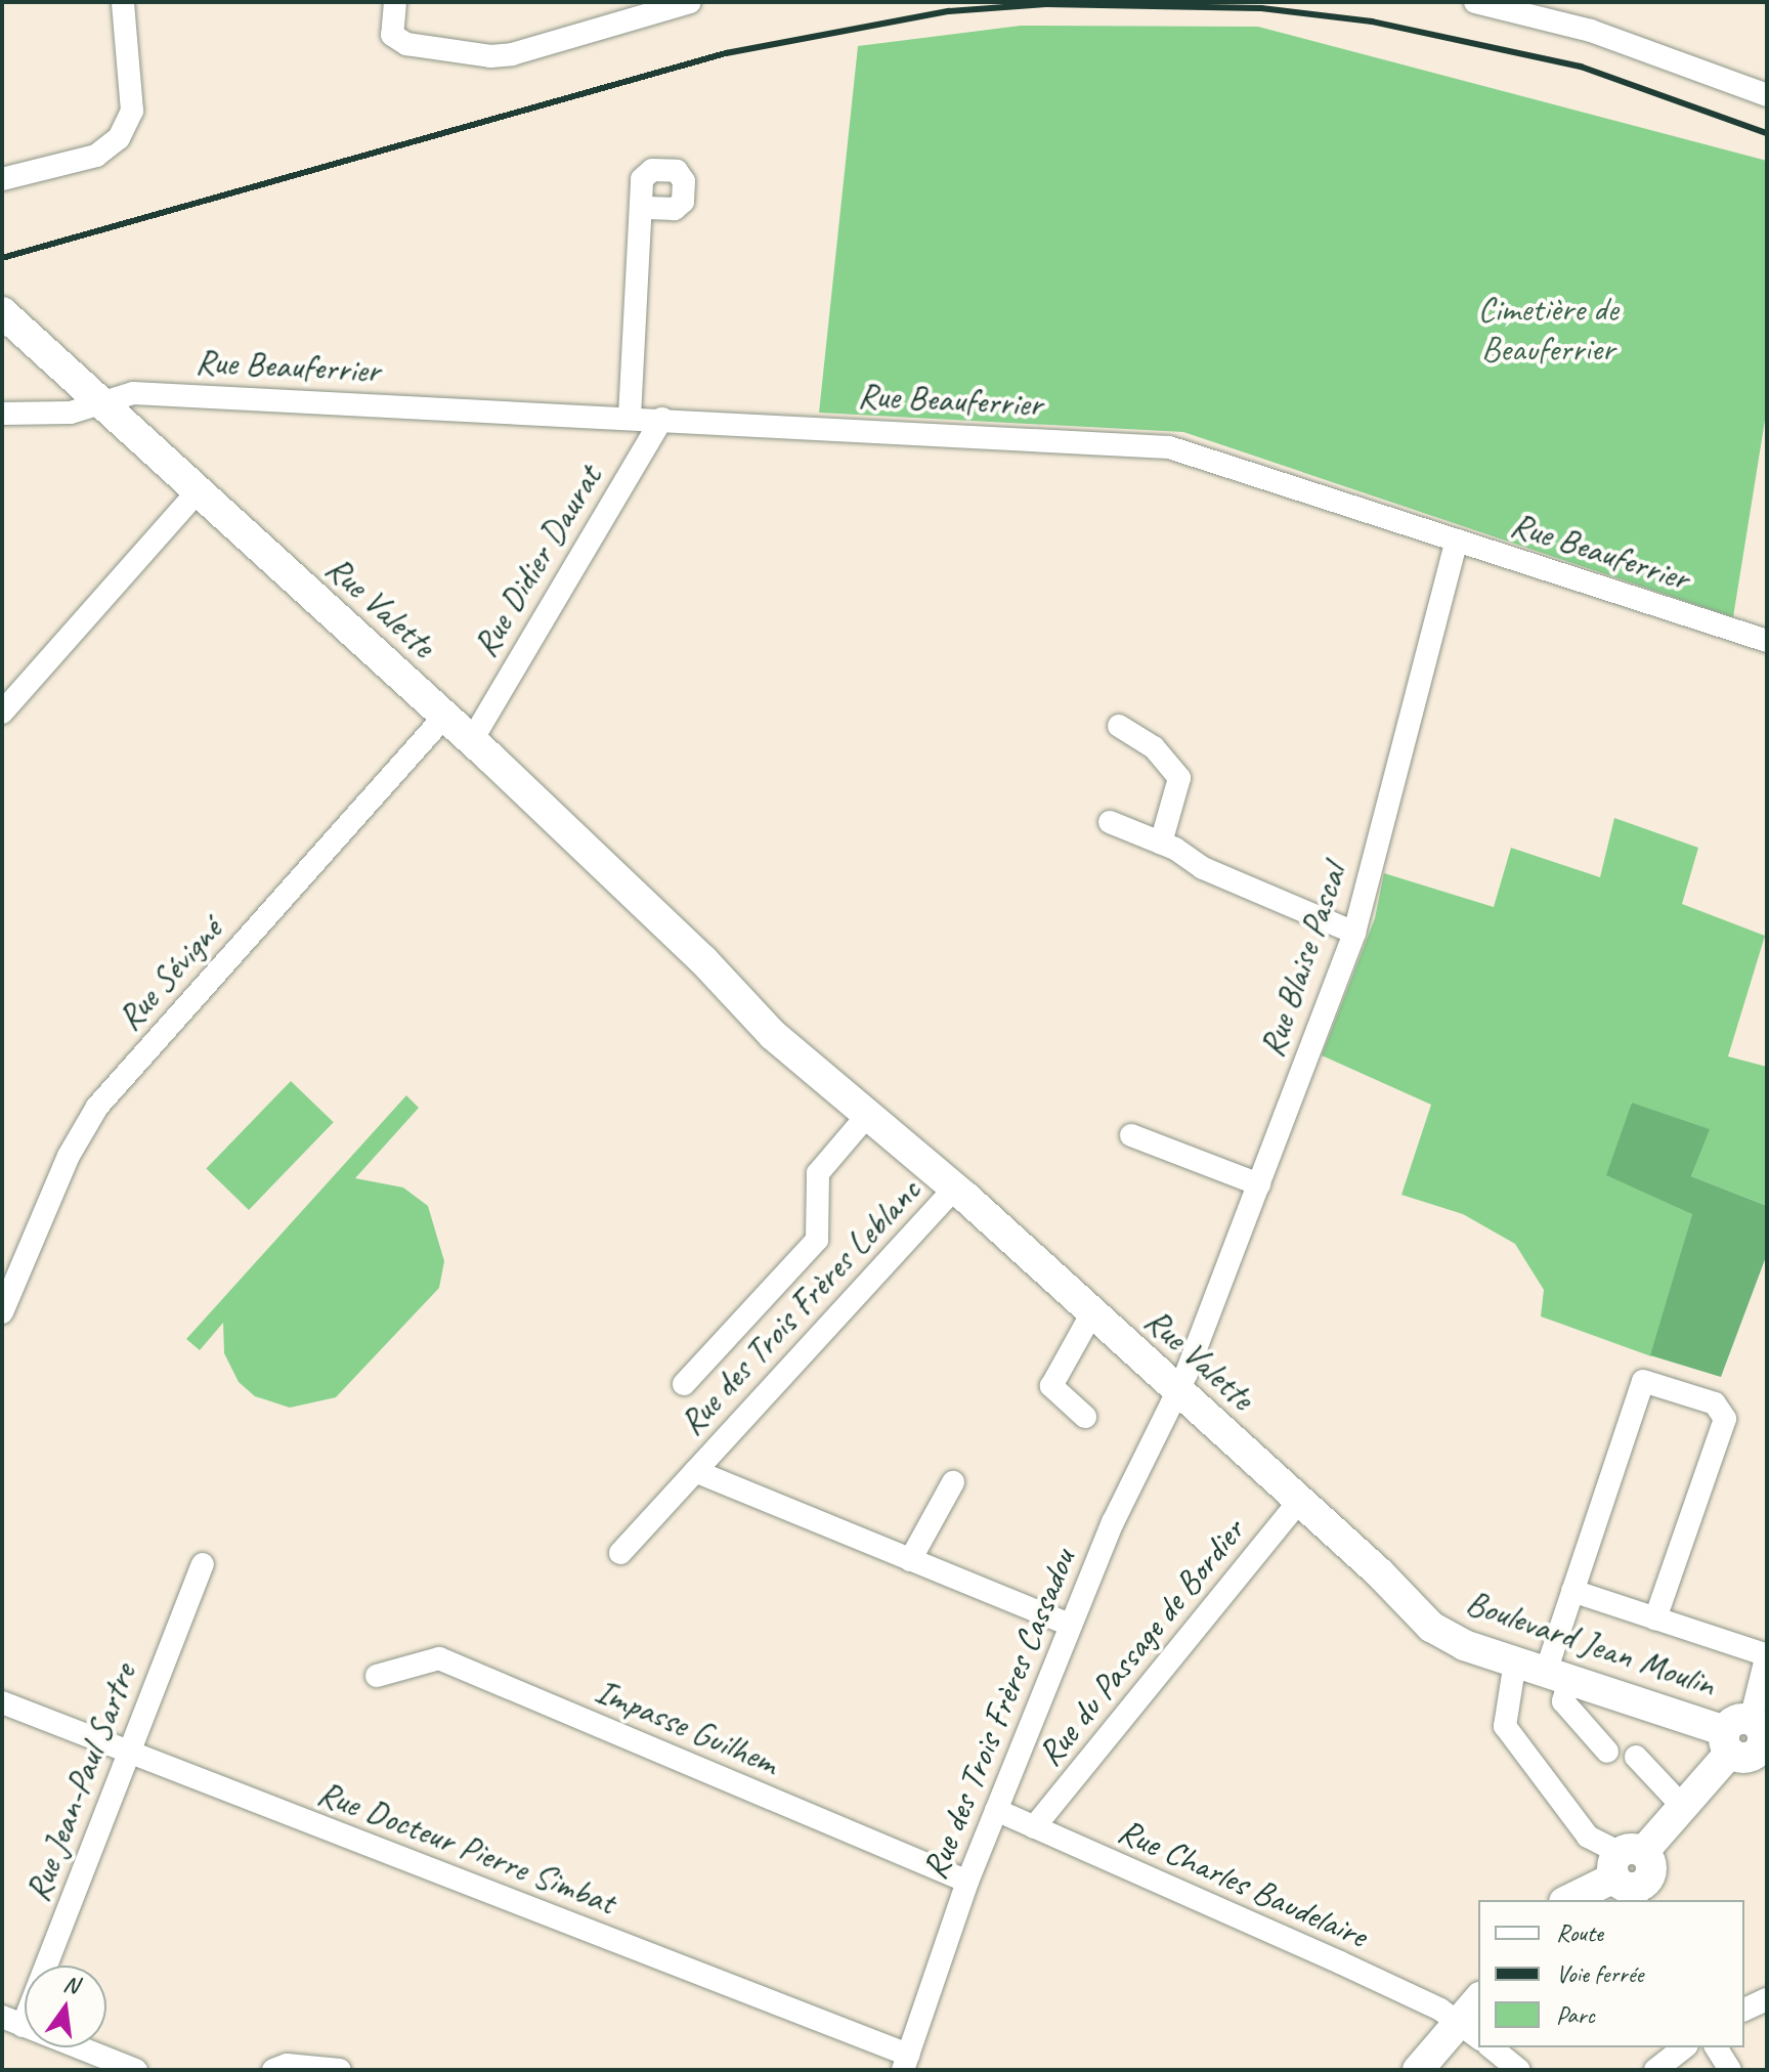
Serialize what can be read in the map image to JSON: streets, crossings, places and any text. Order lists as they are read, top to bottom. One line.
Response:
{"streets":{"main road":["Rue Valette","Boulevard Jean Moulin"],"street":["Rue Beauferrier","Rue Didier Daurat","Rue Blaise Pascal","Rue Sévigné","Rue des Trois Frères Leblanc","Rue du Passage de Bordier","Rue des Trois Frères Cassadou","Impasse Guilhem","Rue Jean-Paul Sartre","Rue Docteur Pierre Simbat","Rue Charles Baudelaire"]},"crossings":[["Rue Beauferrier","Rue Didier Daurat"],["Rue Beauferrier","Rue Valette"],["Rue Beauferrier","Rue Blaise Pascal"],["Rue Didier Daurat","Rue Valette"],["Rue Valette","Rue Blaise Pascal"],["Rue Valette","Rue Sévigné"],["Rue Valette","Rue des Trois Frères Leblanc"],["Rue Valette","Rue du Passage de Bordier"],["Rue Valette","Boulevard Jean Moulin"],["Rue Valette","Rue des Trois Frères Cassadou"],["Rue Blaise Pascal","Rue des Trois Frères Cassadou"],["Rue des Trois Frères Leblanc","Rue des Trois Frères Cassadou"],["Rue du Passage de Bordier","Rue Charles Baudelaire"],["Rue des Trois Frères Cassadou","Impasse Guilhem"],["Rue des Trois Frères Cassadou","Rue Docteur Pierre Simbat"],["Rue des Trois Frères Cassadou","Rue Charles Baudelaire"],["Rue Jean-Paul Sartre","Rue Docteur Pierre Simbat"]],"parks":["Cimetière de Beauferrier"],"legend":["Route","Voie ferrée","Parc"],"north":"top"}
